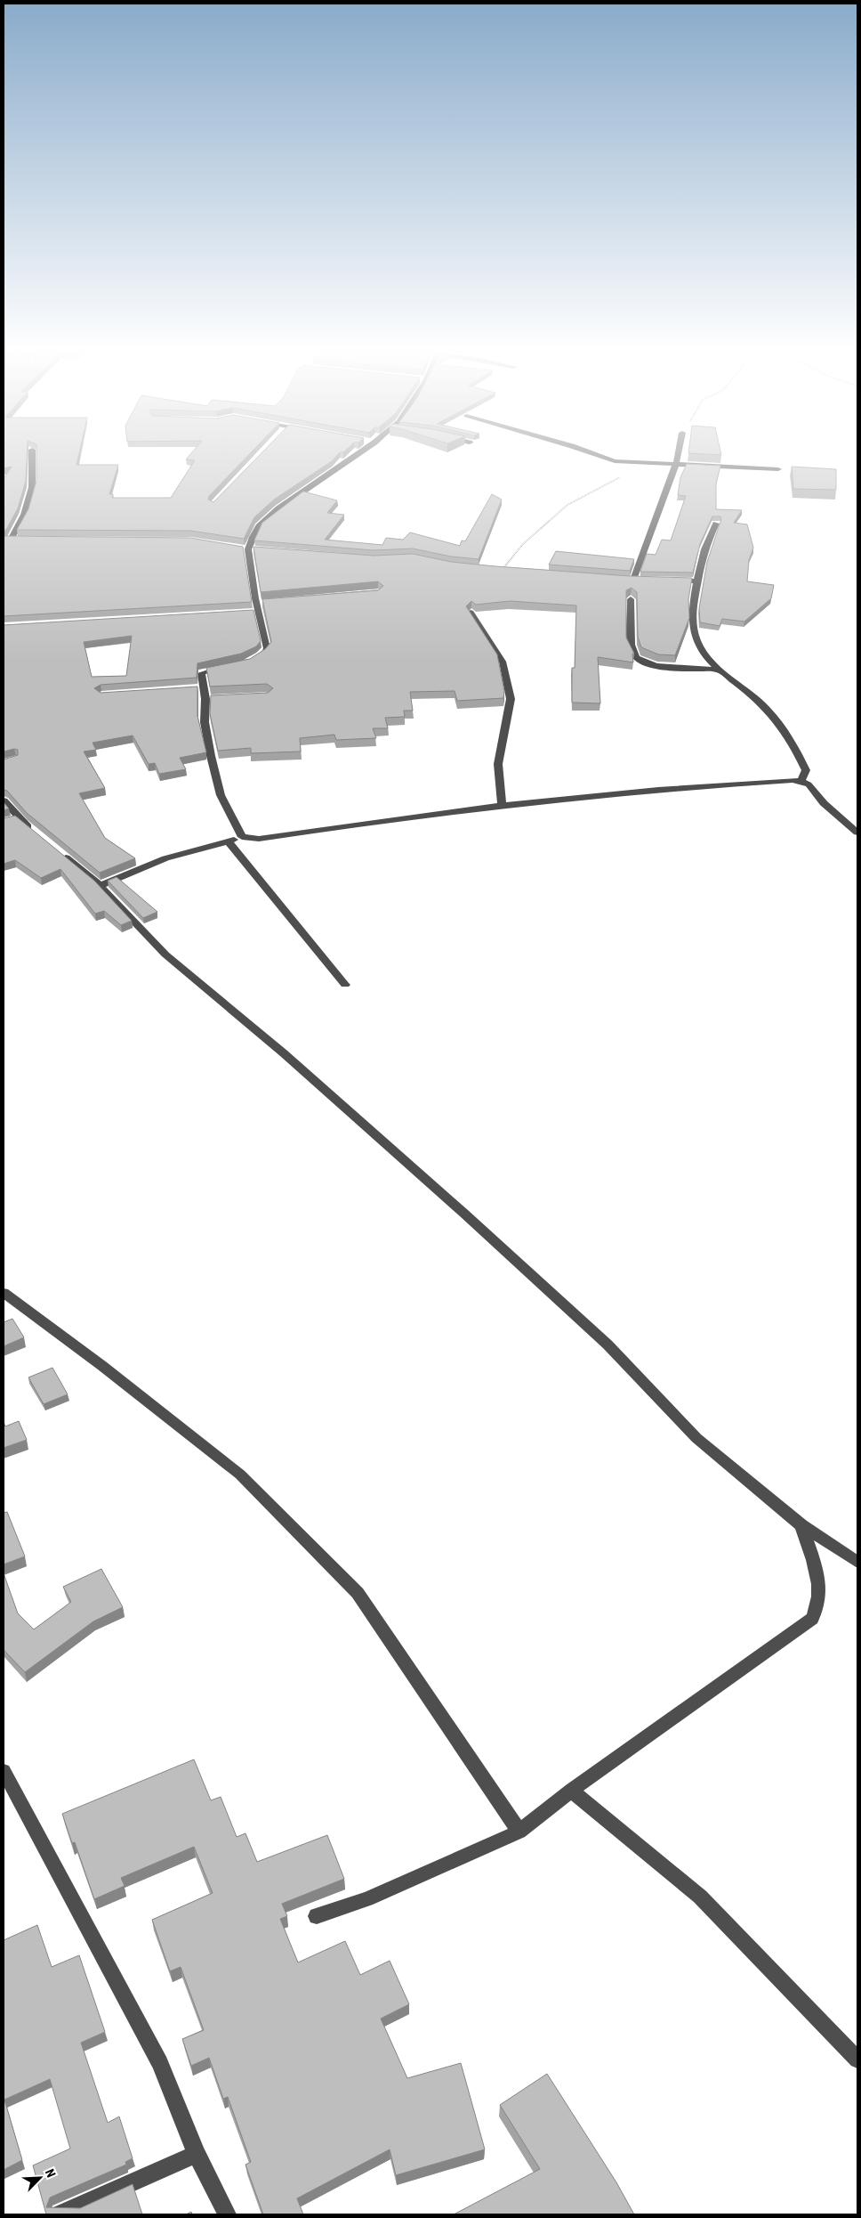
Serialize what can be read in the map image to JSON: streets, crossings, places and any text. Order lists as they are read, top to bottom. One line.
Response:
{"north":"top right"}
